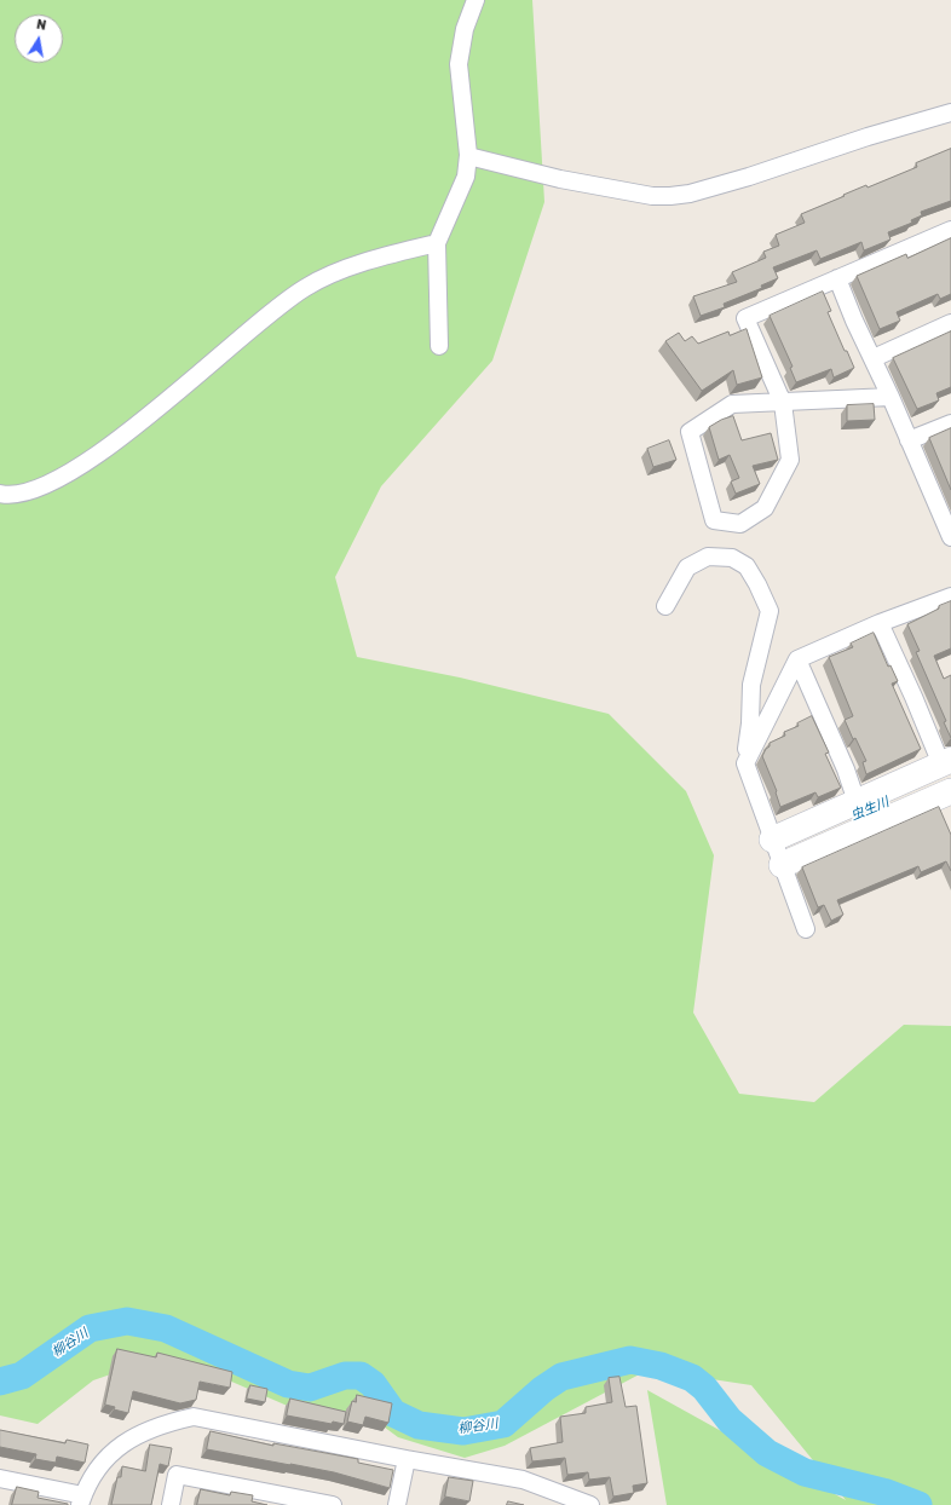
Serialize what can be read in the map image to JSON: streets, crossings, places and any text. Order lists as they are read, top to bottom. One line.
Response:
{"water":["虫生川","柳谷川"],"north":"top"}
